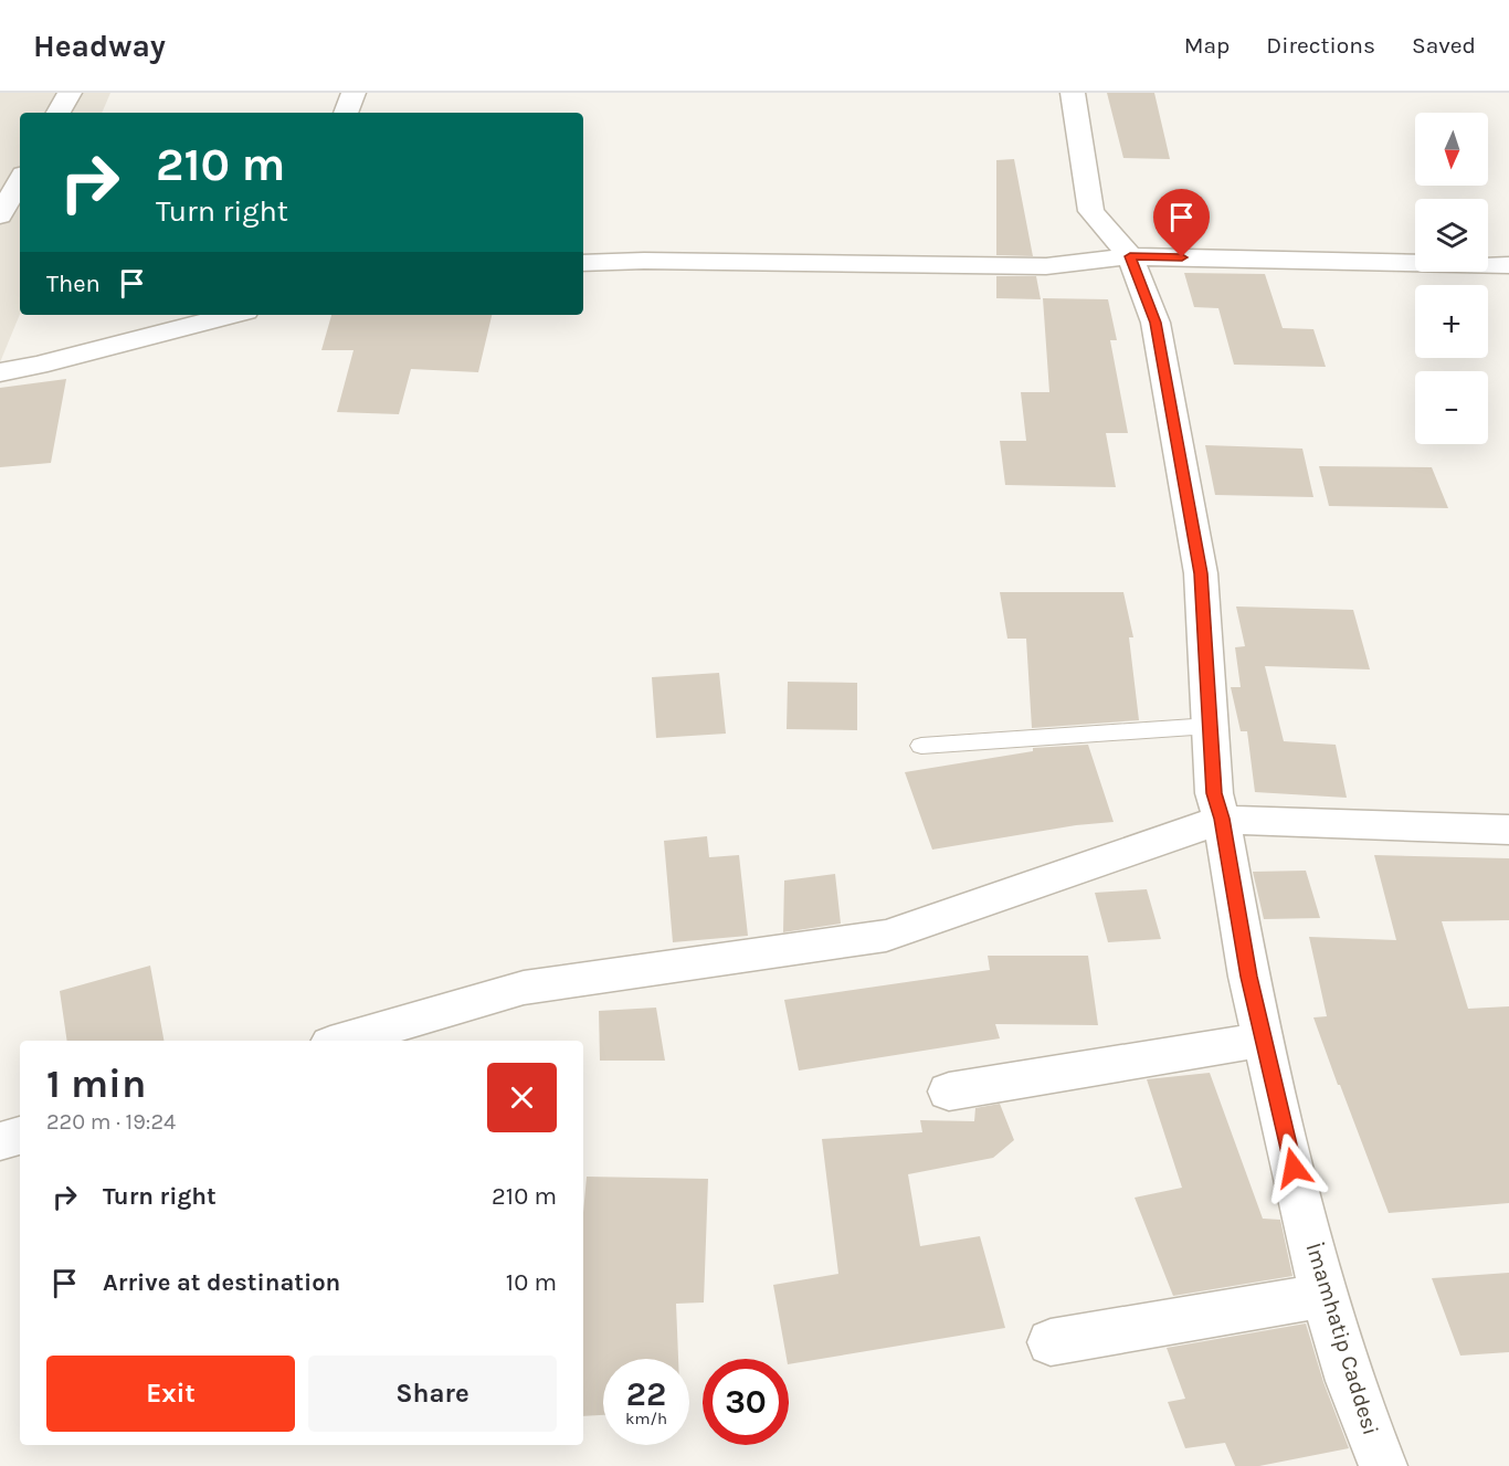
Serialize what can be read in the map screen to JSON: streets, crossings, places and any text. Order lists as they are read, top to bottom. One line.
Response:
{"streets":{"street":["İmamhatip Caddesi"]},"north":"bottom","page":{"header":"Headway","nav":["Map","Directions","Saved"],"map_buttons":["+","−"],"turn":["210 m","Turn right"],"then":"Then","heading":["1 min","220 m · 19:24"],"list":[{"name":"Turn right","value":"210 m"},{"name":"Arrive at destination","value":"10 m"}],"buttons":["Exit","Share"],"speed":"22 km/h","limit":"30"}}
